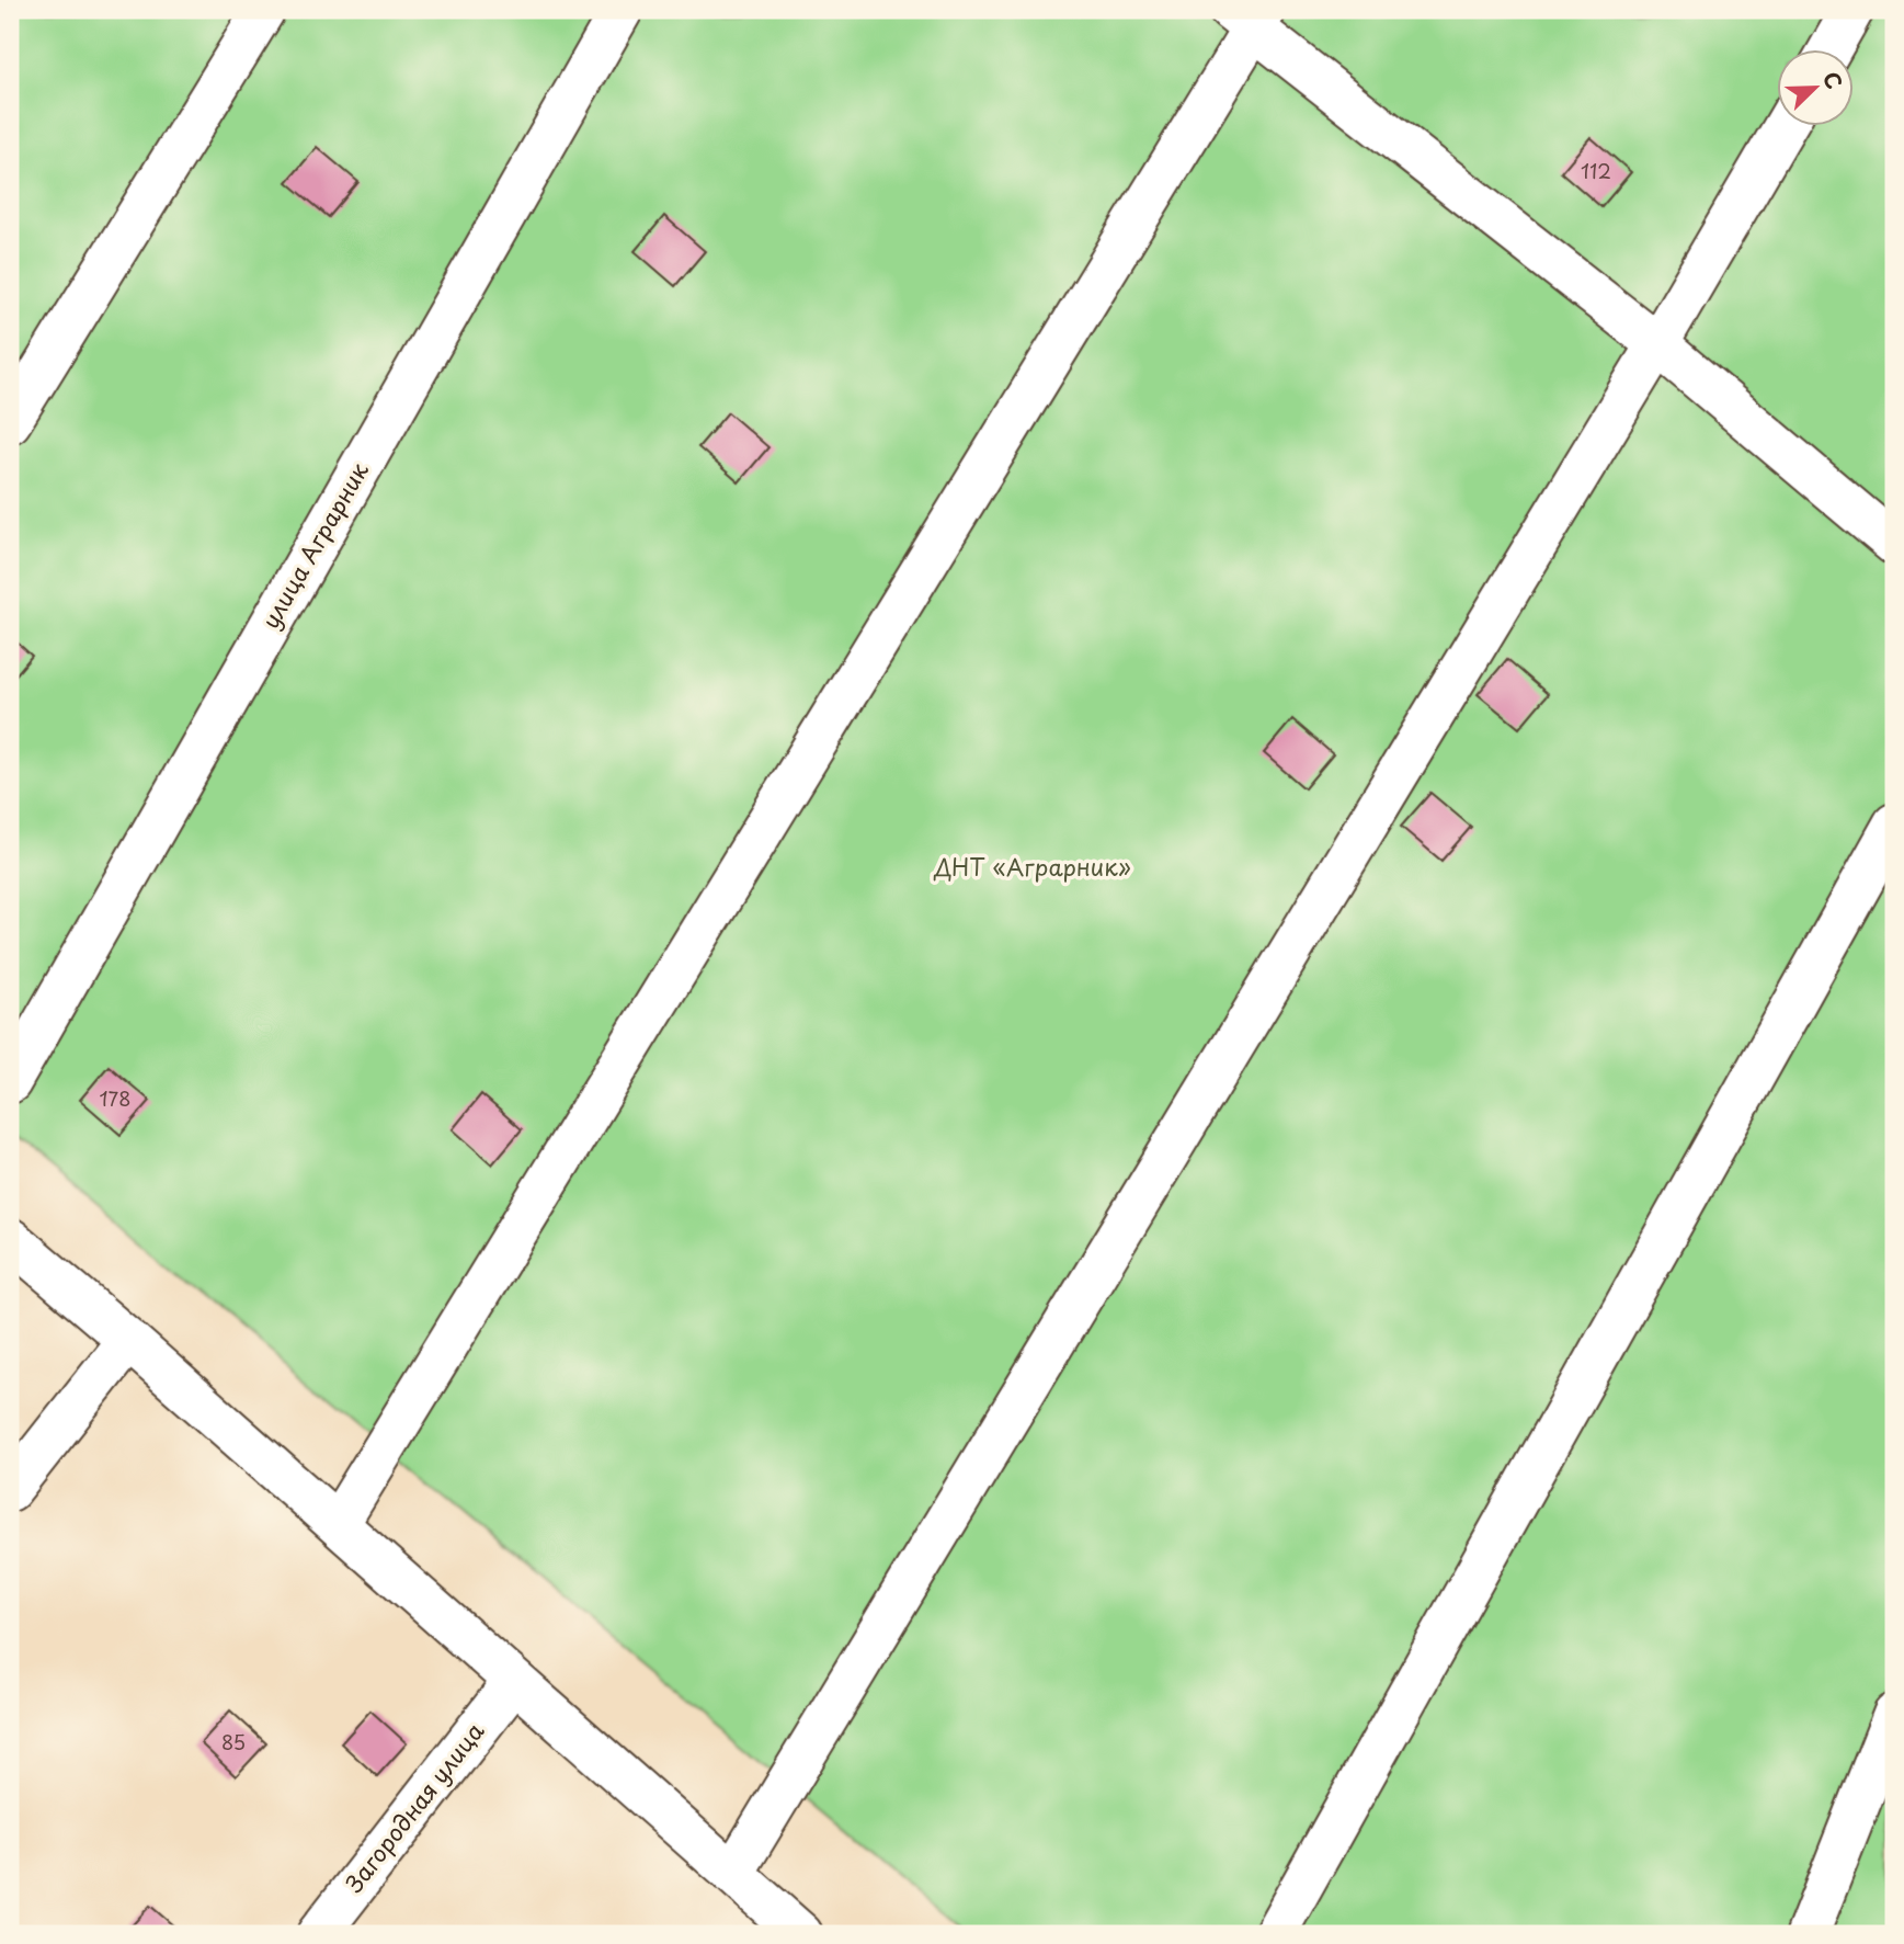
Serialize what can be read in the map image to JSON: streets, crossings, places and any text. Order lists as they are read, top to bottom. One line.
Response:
{"streets":{"street":["улица Аграрник","Загородная улица"]},"parks":["ДНТ «Аграрник»"],"house_numbers":["112","178","85"],"north":"top right"}
